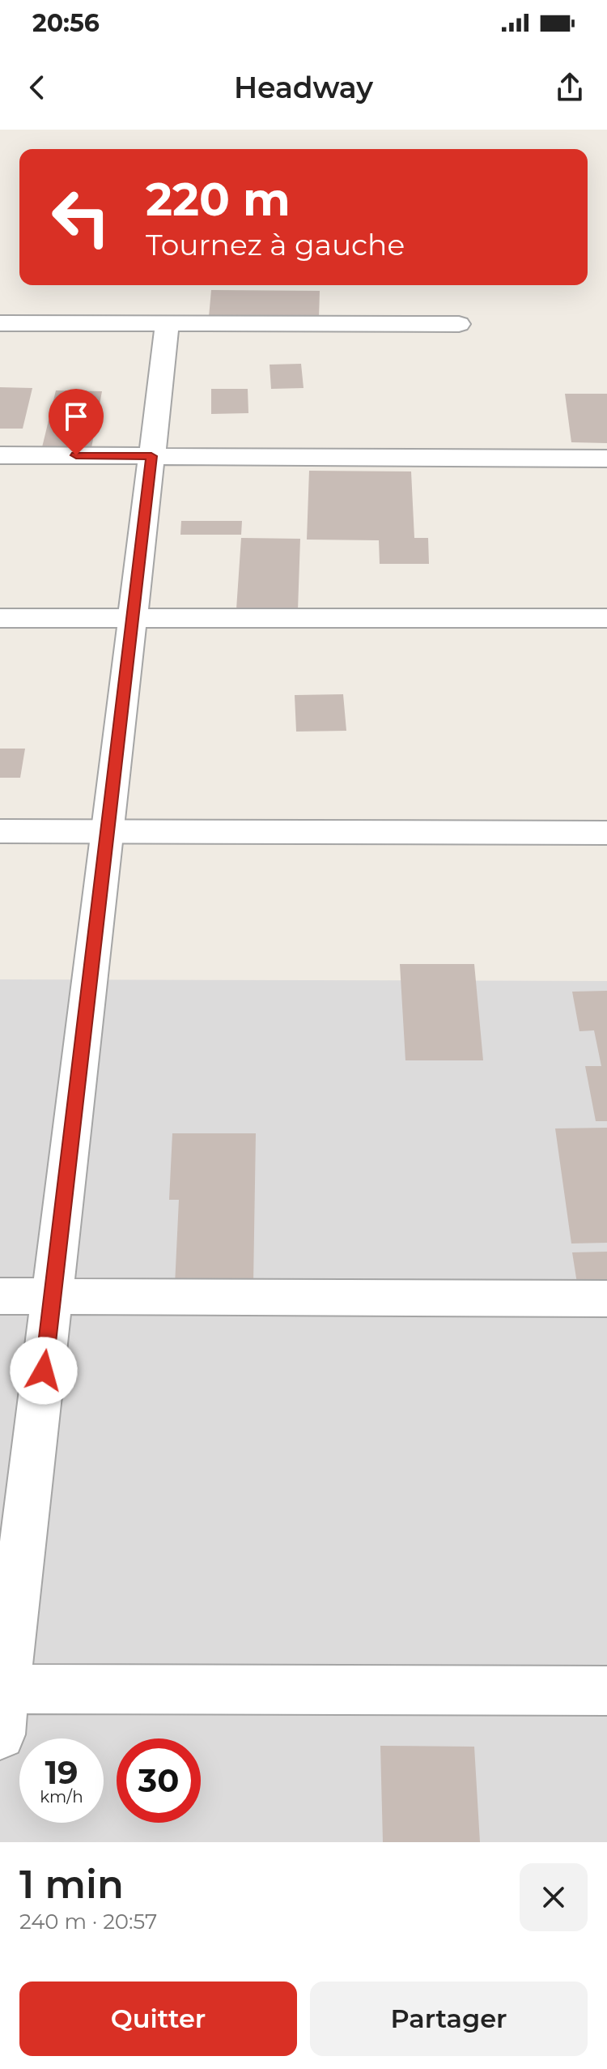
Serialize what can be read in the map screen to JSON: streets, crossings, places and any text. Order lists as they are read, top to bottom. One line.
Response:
{"page":{"status":"20:56","header":"Headway","turn":["220 m","Tournez à gauche"],"speed":"19 km/h","limit":"30","heading":["1 min","240 m · 20:57"],"buttons":["Quitter","Partager"]}}
